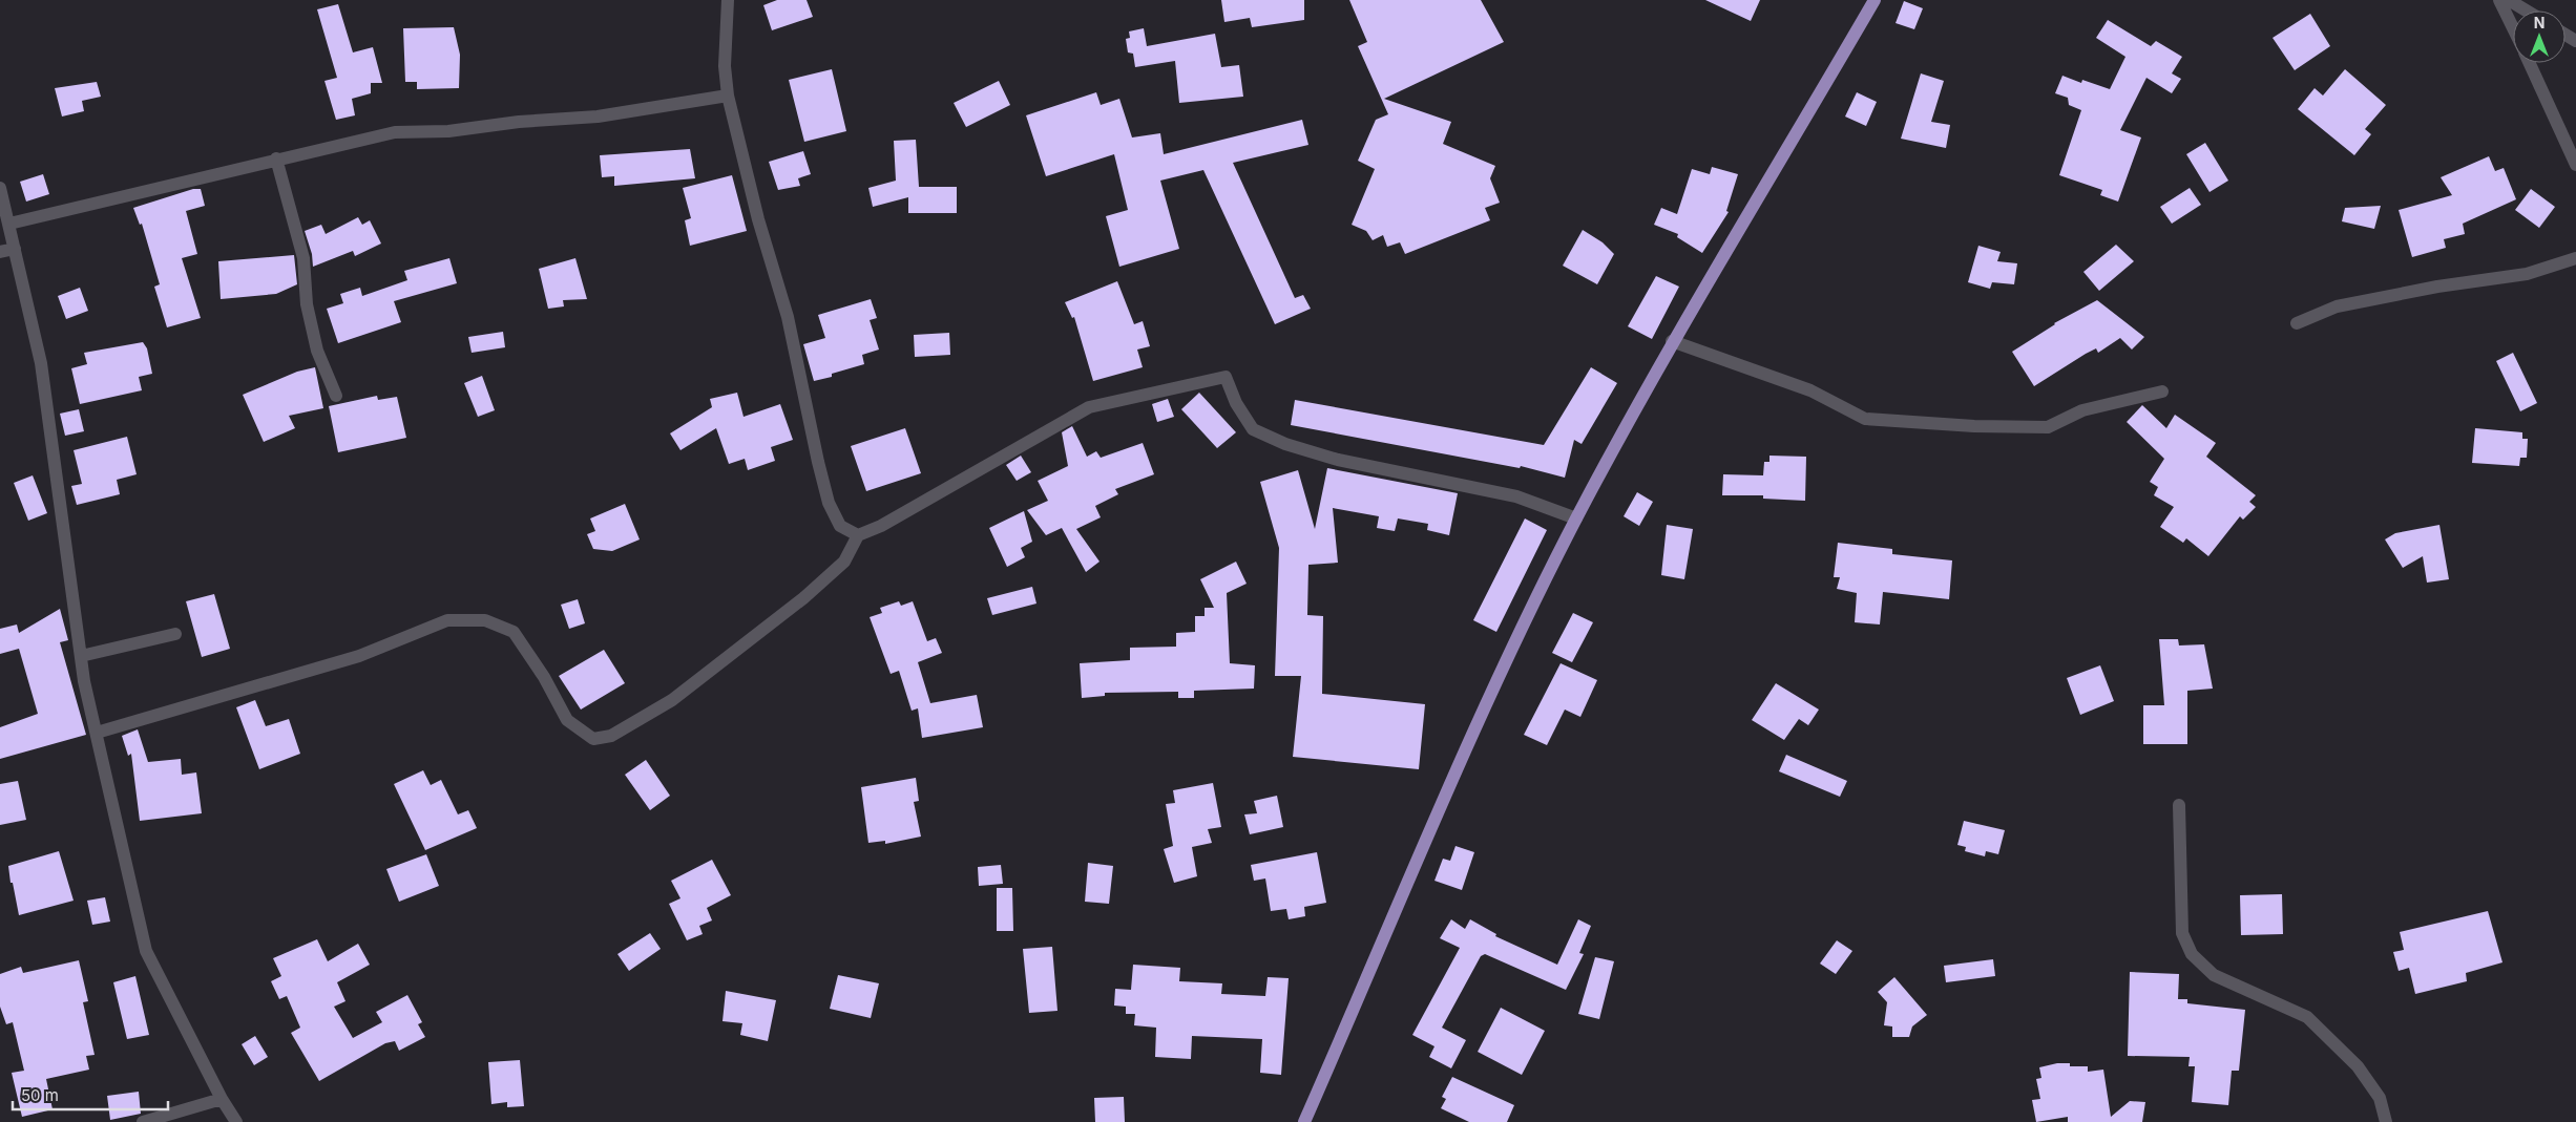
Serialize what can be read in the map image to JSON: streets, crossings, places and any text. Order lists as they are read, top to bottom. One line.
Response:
{"scale_bar":"50 m","north":"top"}
